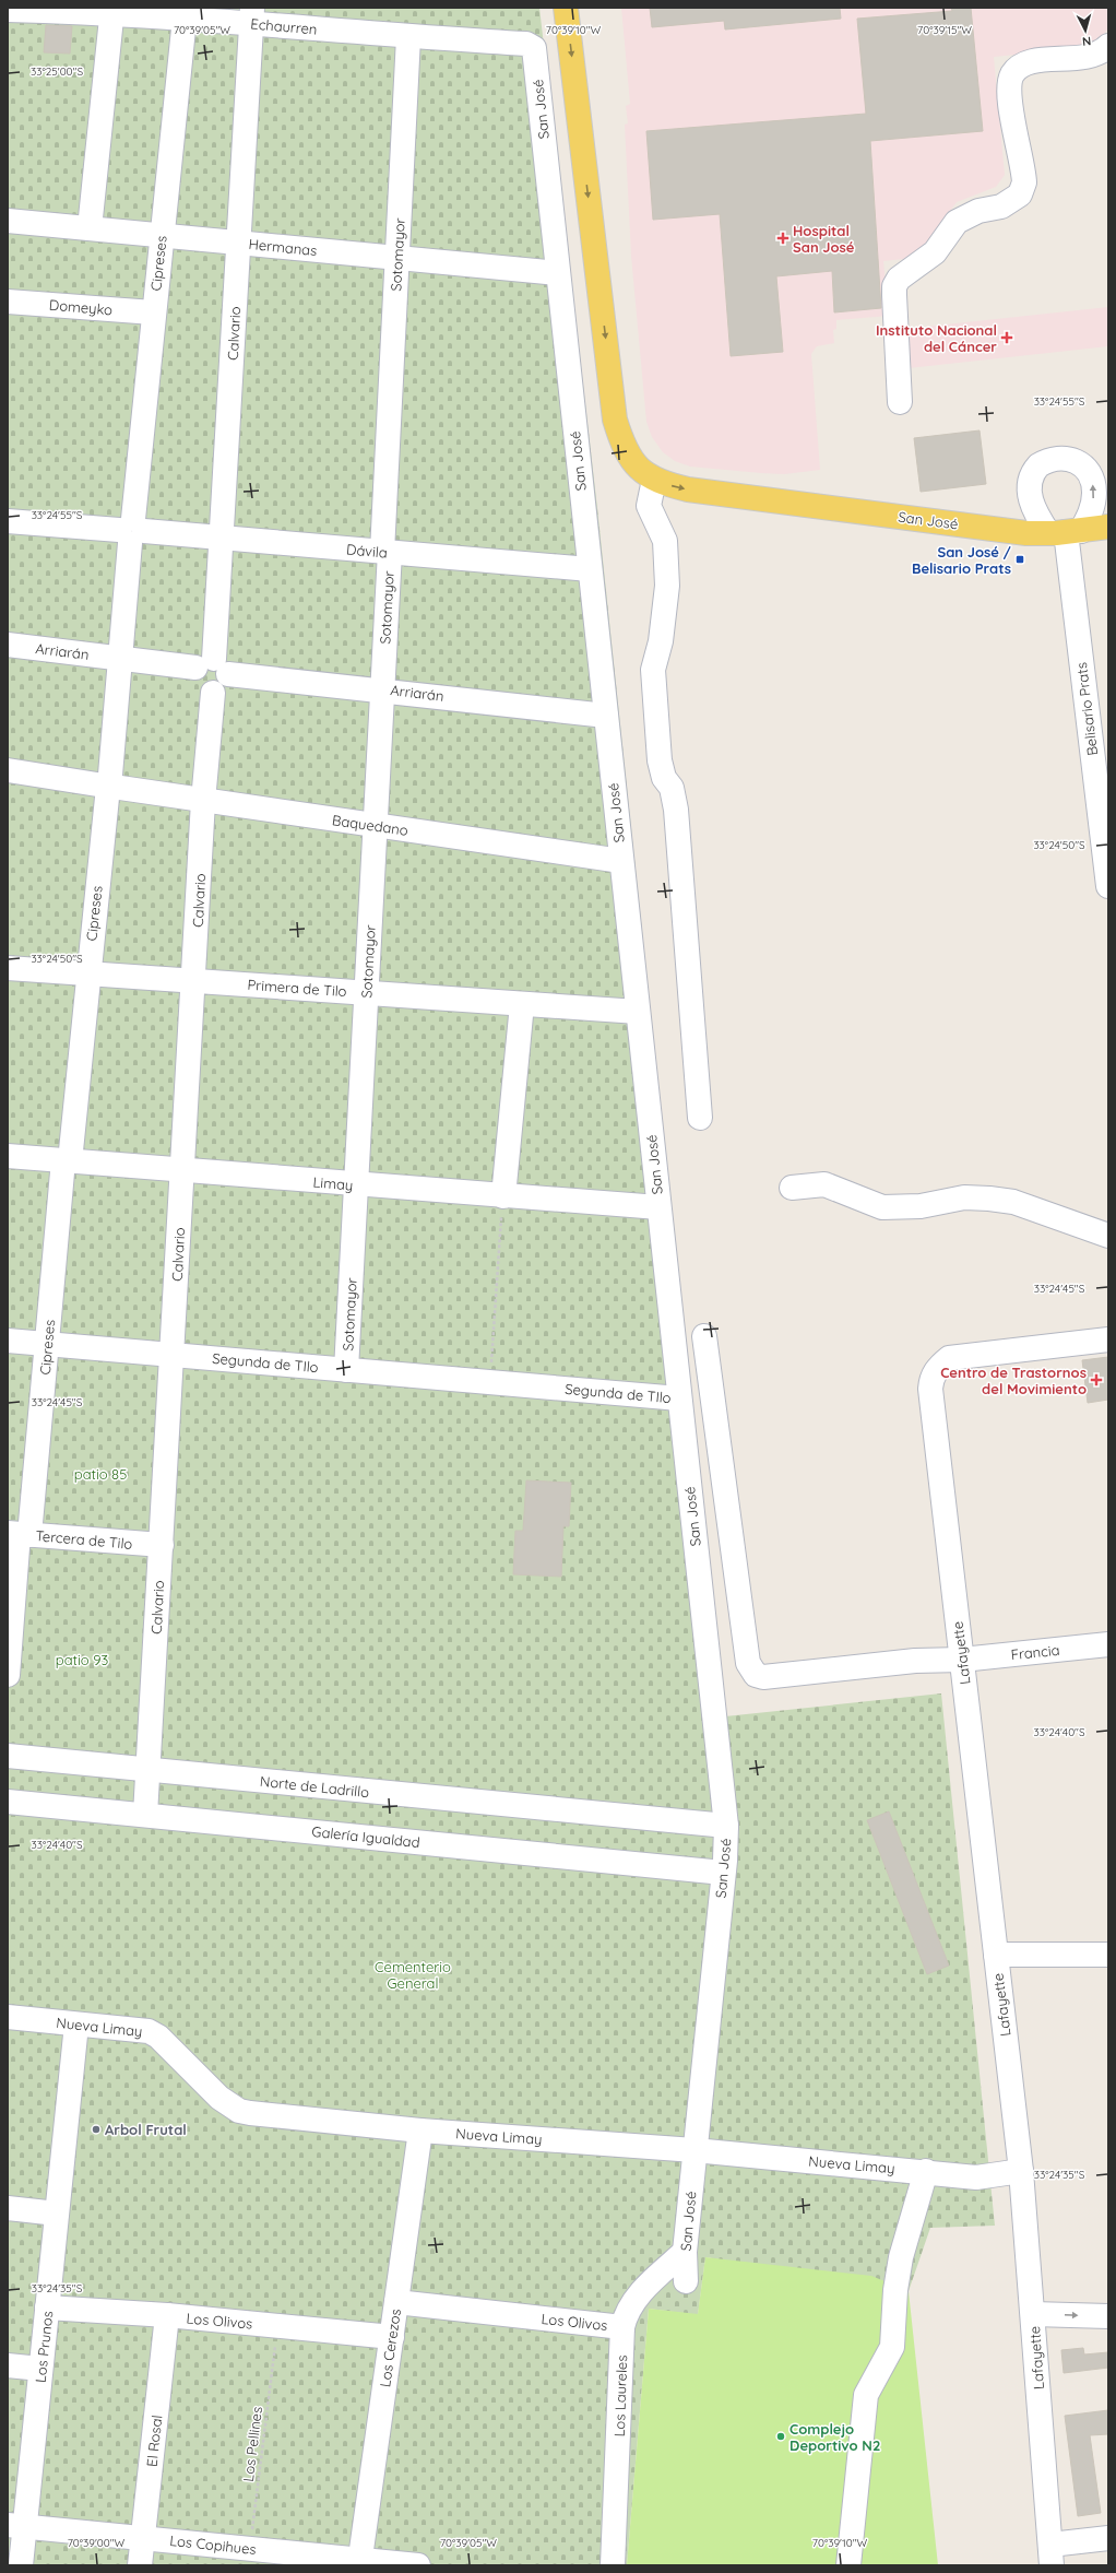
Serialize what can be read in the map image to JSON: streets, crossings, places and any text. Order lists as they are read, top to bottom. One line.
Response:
{"streets":{"main road":["San José"],"street":["Echaurren","Hermanas","Sotomayor","Cipreses","Domeyko","Calvario","Dávila","Arriarán","Belisario Prats","Baquedano","Primera de Tilo","Limay","Segunda de TIlo","Tercera de Tilo","Francia","Lafayette","Norte de Ladrillo","Galería Igualdad","Nueva Limay","Los Olivos","Los Prunos","Los Cerezos","Los Laureles","El Rosal","Los Copihues"],"path":["Los Pellines"]},"crossings":[["Echaurren","San José"],["Echaurren","Sotomayor"],["Echaurren","Cipreses"],["Echaurren","Calvario"],["San José","Hermanas"],["San José","Dávila"],["San José","Arriarán"],["San José","Belisario Prats"],["San José","Baquedano"],["San José","Primera de Tilo"],["San José","Limay"],["San José","Segunda de TIlo"],["San José","Norte de Ladrillo"],["San José","Galería Igualdad"],["San José","Nueva Limay"],["San José","Los Laureles"],["Hermanas","Sotomayor"],["Hermanas","Cipreses"],["Hermanas","Calvario"],["Sotomayor","Dávila"],["Sotomayor","Arriarán"],["Sotomayor","Baquedano"],["Sotomayor","Primera de Tilo"],["Sotomayor","Limay"],["Sotomayor","Segunda de TIlo"],["Cipreses","Domeyko"],["Cipreses","Dávila"],["Cipreses","Arriarán"],["Cipreses","Baquedano"],["Cipreses","Primera de Tilo"],["Cipreses","Limay"],["Cipreses","Segunda de TIlo"],["Cipreses","Tercera de Tilo"],["Calvario","Dávila"],["Calvario","Arriarán"],["Calvario","Baquedano"],["Calvario","Primera de Tilo"],["Calvario","Limay"],["Calvario","Segunda de TIlo"],["Calvario","Tercera de Tilo"],["Calvario","Norte de Ladrillo"],["Calvario","Galería Igualdad"],["Francia","Lafayette"],["Lafayette","Nueva Limay"],["Nueva Limay","Los Prunos"],["Nueva Limay","Los Cerezos"],["Los Olivos","Los Prunos"],["Los Olivos","Los Cerezos"],["Los Olivos","Los Laureles"],["Los Olivos","El Rosal"],["Los Olivos","Los Pellines"],["Los Prunos","Los Copihues"],["Los Cerezos","Los Copihues"],["El Rosal","Los Copihues"],["Los Pellines","Los Copihues"]],"parks":["patio 85","patio 93","Cementerio General"],"places":{"health":["Hospital San José","Instituto Nacional del Cáncer","Centro de Trastornos del Movimiento"],"transit":["San José / Belisario Prats"],"other":["Arbol Frutal","Complejo Deportivo N2"]},"north":"bottom","coordinates":["70°39'05\"W","70°39'10\"W","70°39'15\"W","33°25'00\"S","33°24'55\"S","33°24'50\"S","33°24'45\"S","33°24'40\"S","33°24'35\"S","70°39'00\"W"]}
